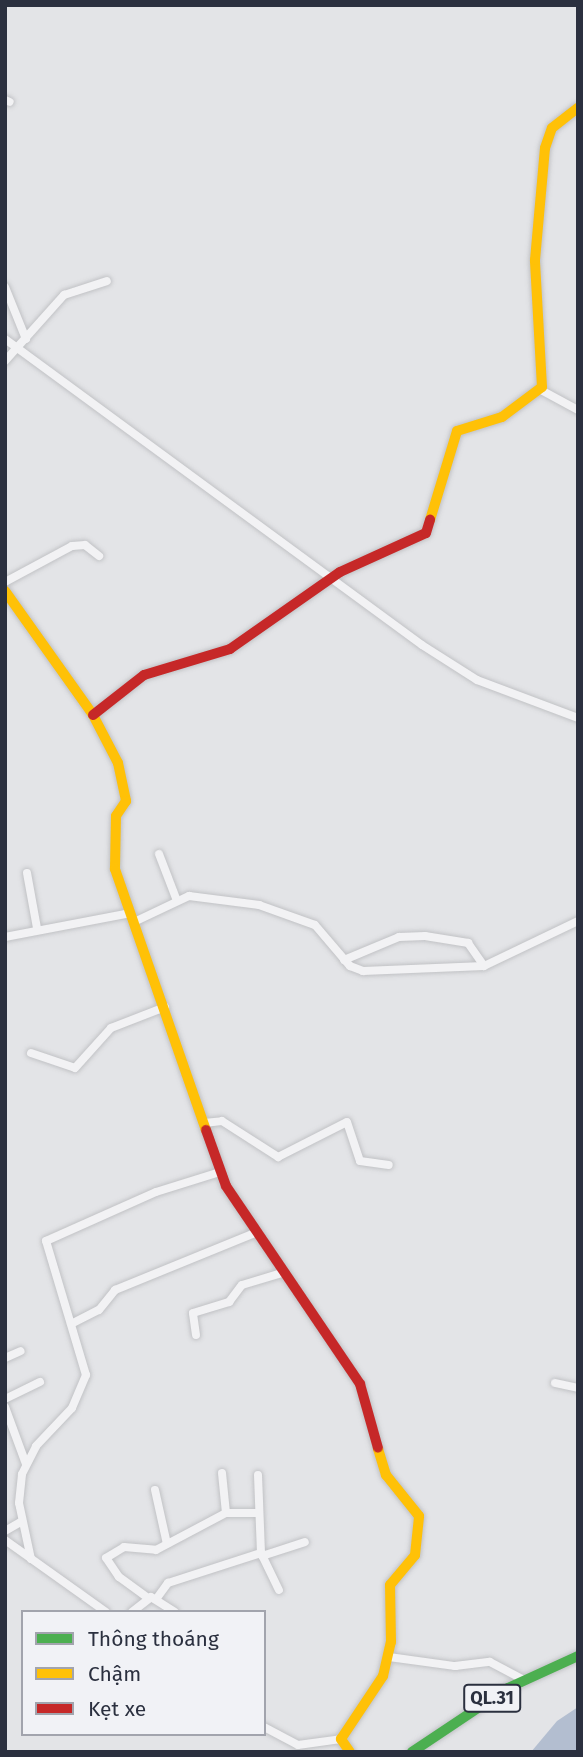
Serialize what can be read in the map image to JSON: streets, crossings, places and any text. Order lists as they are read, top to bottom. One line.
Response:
{"streets":{"main road":["QL.31"]},"legend":["Thông thoáng","Chậm","Kẹt xe"]}
